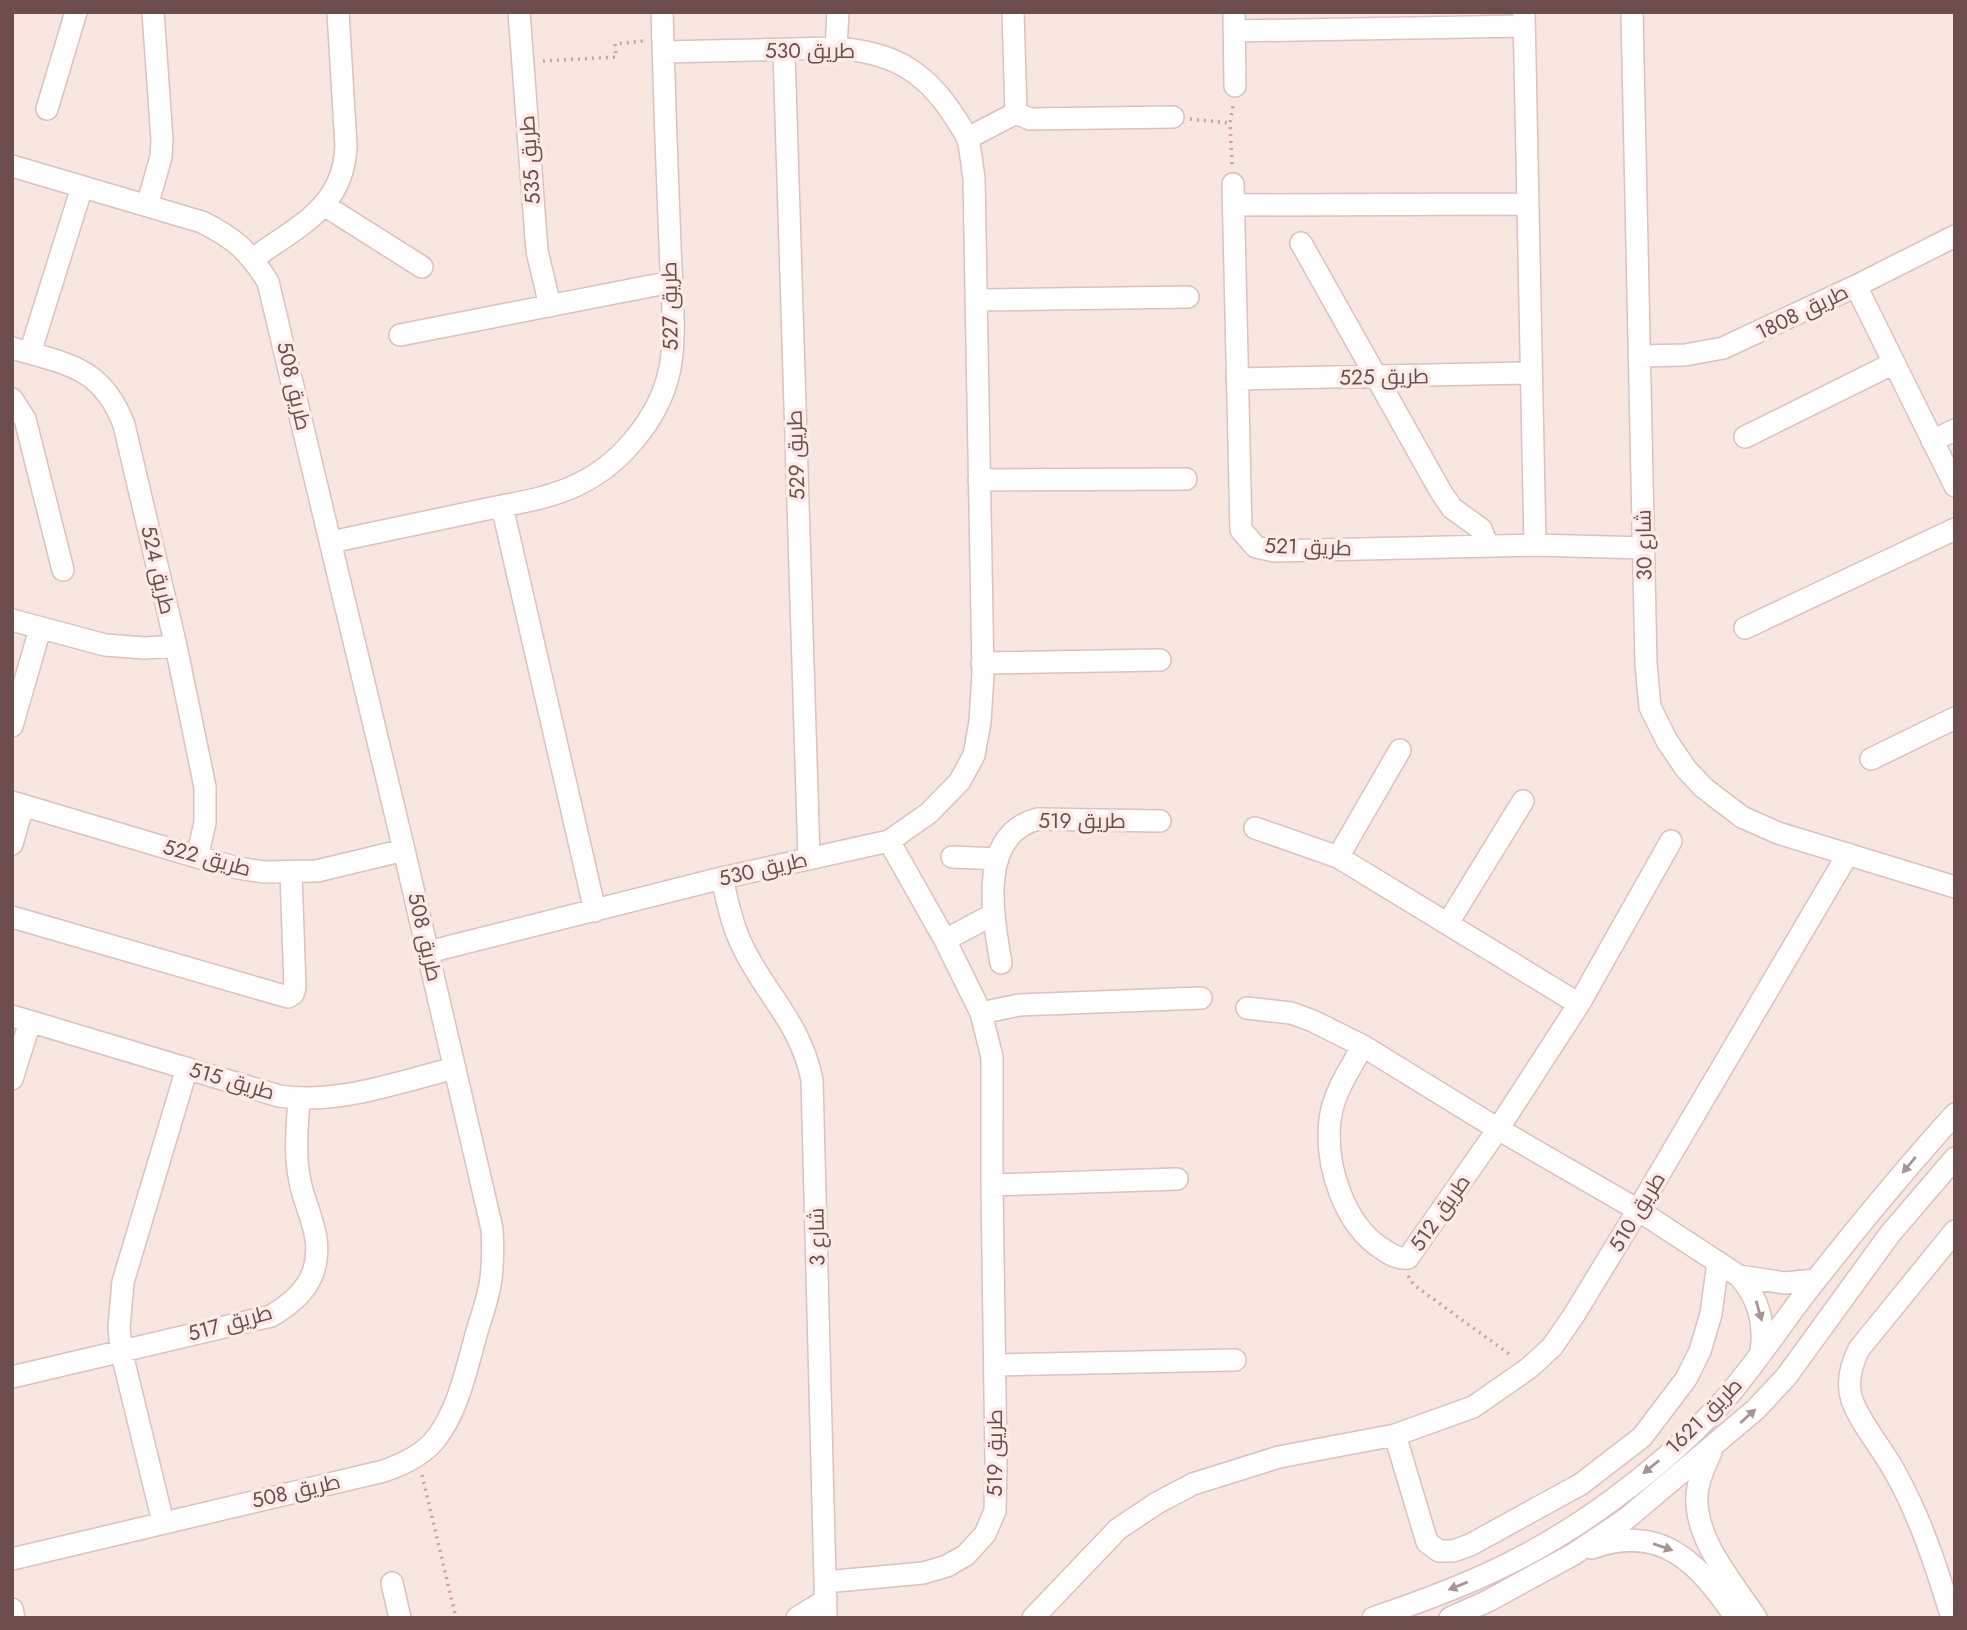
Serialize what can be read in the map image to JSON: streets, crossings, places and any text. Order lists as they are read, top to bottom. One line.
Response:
{"streets":{"street":["طريق 530","طريق 535","طريق 527","طريق 1808","طريق 525","طريق 508","طريق 529","شارع 30","طريق 521","طريق 524","طريق 519","طريق 522","طريق 515","طريق 510","طريق 512","شارع 3","طريق 517","طريق 1621"]},"crossings":[["طريق 530","طريق 527"],["طريق 530","طريق 508"],["طريق 530","طريق 529"],["طريق 530","طريق 519"],["طريق 530","شارع 3"],["طريق 527","طريق 508"],["طريق 1808","شارع 30"],["طريق 525","طريق 521"],["طريق 508","طريق 522"],["طريق 508","طريق 515"],["شارع 30","طريق 521"],["شارع 30","طريق 510"],["طريق 524","طريق 522"],["طريق 519","شارع 3"],["طريق 515","طريق 517"]]}
